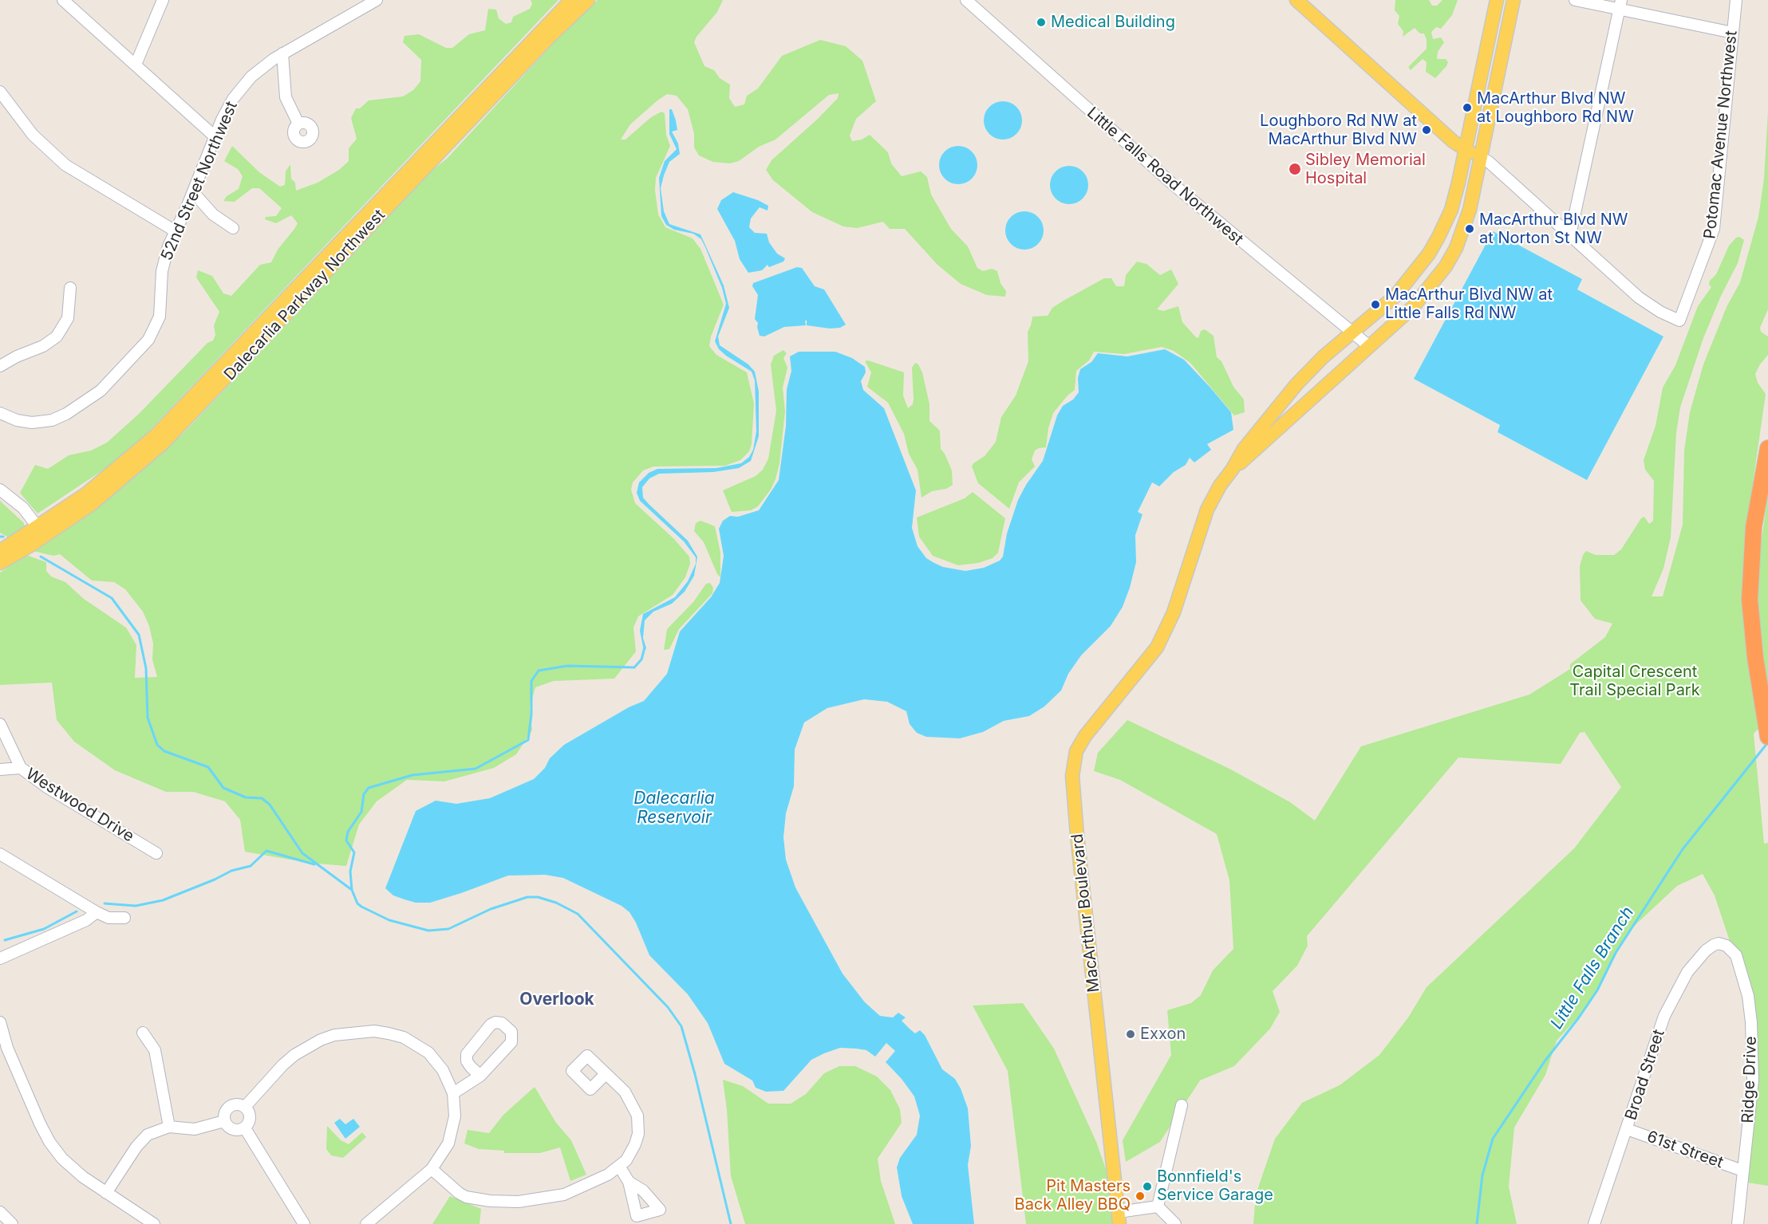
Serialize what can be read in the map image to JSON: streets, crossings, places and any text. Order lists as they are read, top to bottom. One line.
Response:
{"streets":{"main road":["Dalecarlia Parkway Northwest","MacArthur Boulevard"],"street":["Potomac Avenue Northwest","Little Falls Road Northwest","52nd Street Northwest","Westwood Drive","Broad Street","Ridge Drive","61st Street"]},"crossings":[["Broad Street","Ridge Drive"],["Broad Street","61st Street"],["Ridge Drive","61st Street"]],"districts":["Overlook"],"water":["Dalecarlia Reservoir","Little Falls Branch"],"parks":["Capital Crescent Trail Special Park"],"places":["Medical Building","MacArthur Blvd NW at Loughboro Rd NW","Loughboro Rd NW at MacArthur Blvd NW","Sibley Memorial Hospital","MacArthur Blvd NW at Norton St NW","MacArthur Blvd NW at Little Falls Rd NW","Exxon","Bonnfield's Service Garage","Pit Masters Back Alley BBQ"]}
